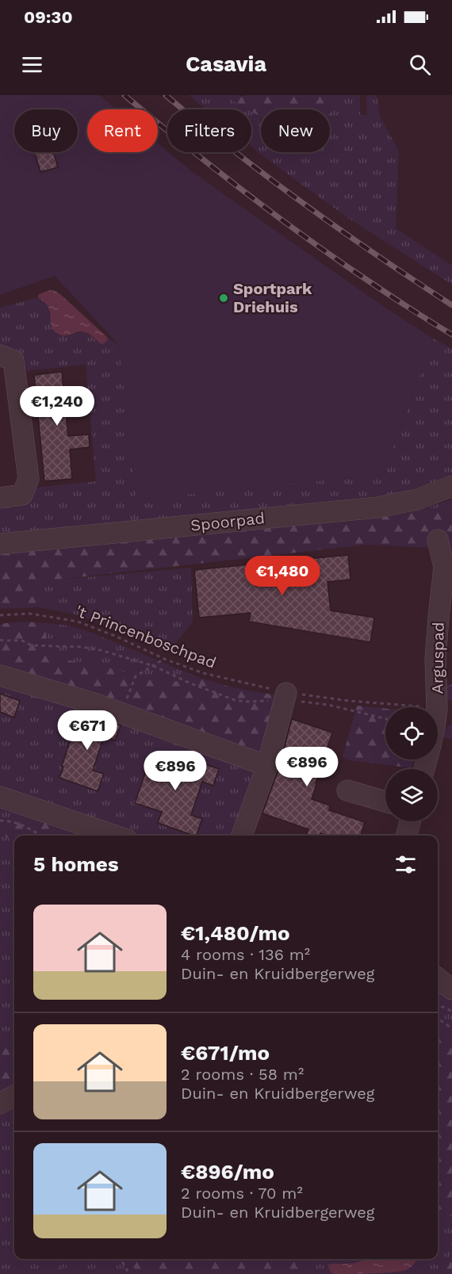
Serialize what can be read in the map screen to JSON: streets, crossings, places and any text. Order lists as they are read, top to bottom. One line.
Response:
{"streets":{"street":["Spoorpad","Arguspad"],"path":["'t Princenboschpad"]},"places":["Sportpark Driehuis"],"page":{"status":"09:30","header":"Casavia","chip":["Buy","Rent","Filters","New"],"price":["€1,240","€1,480","€671","€896","€896"],"heading":"5 homes","list":[{"name":"€1,480/mo","note":"4 rooms · 136 m² · Duin- en Kruidbergerweg"},{"name":"€671/mo","note":"2 rooms · 58 m² · Duin- en Kruidbergerweg"},{"name":"€896/mo","note":"2 rooms · 70 m² · Duin- en Kruidbergerweg"}]}}
